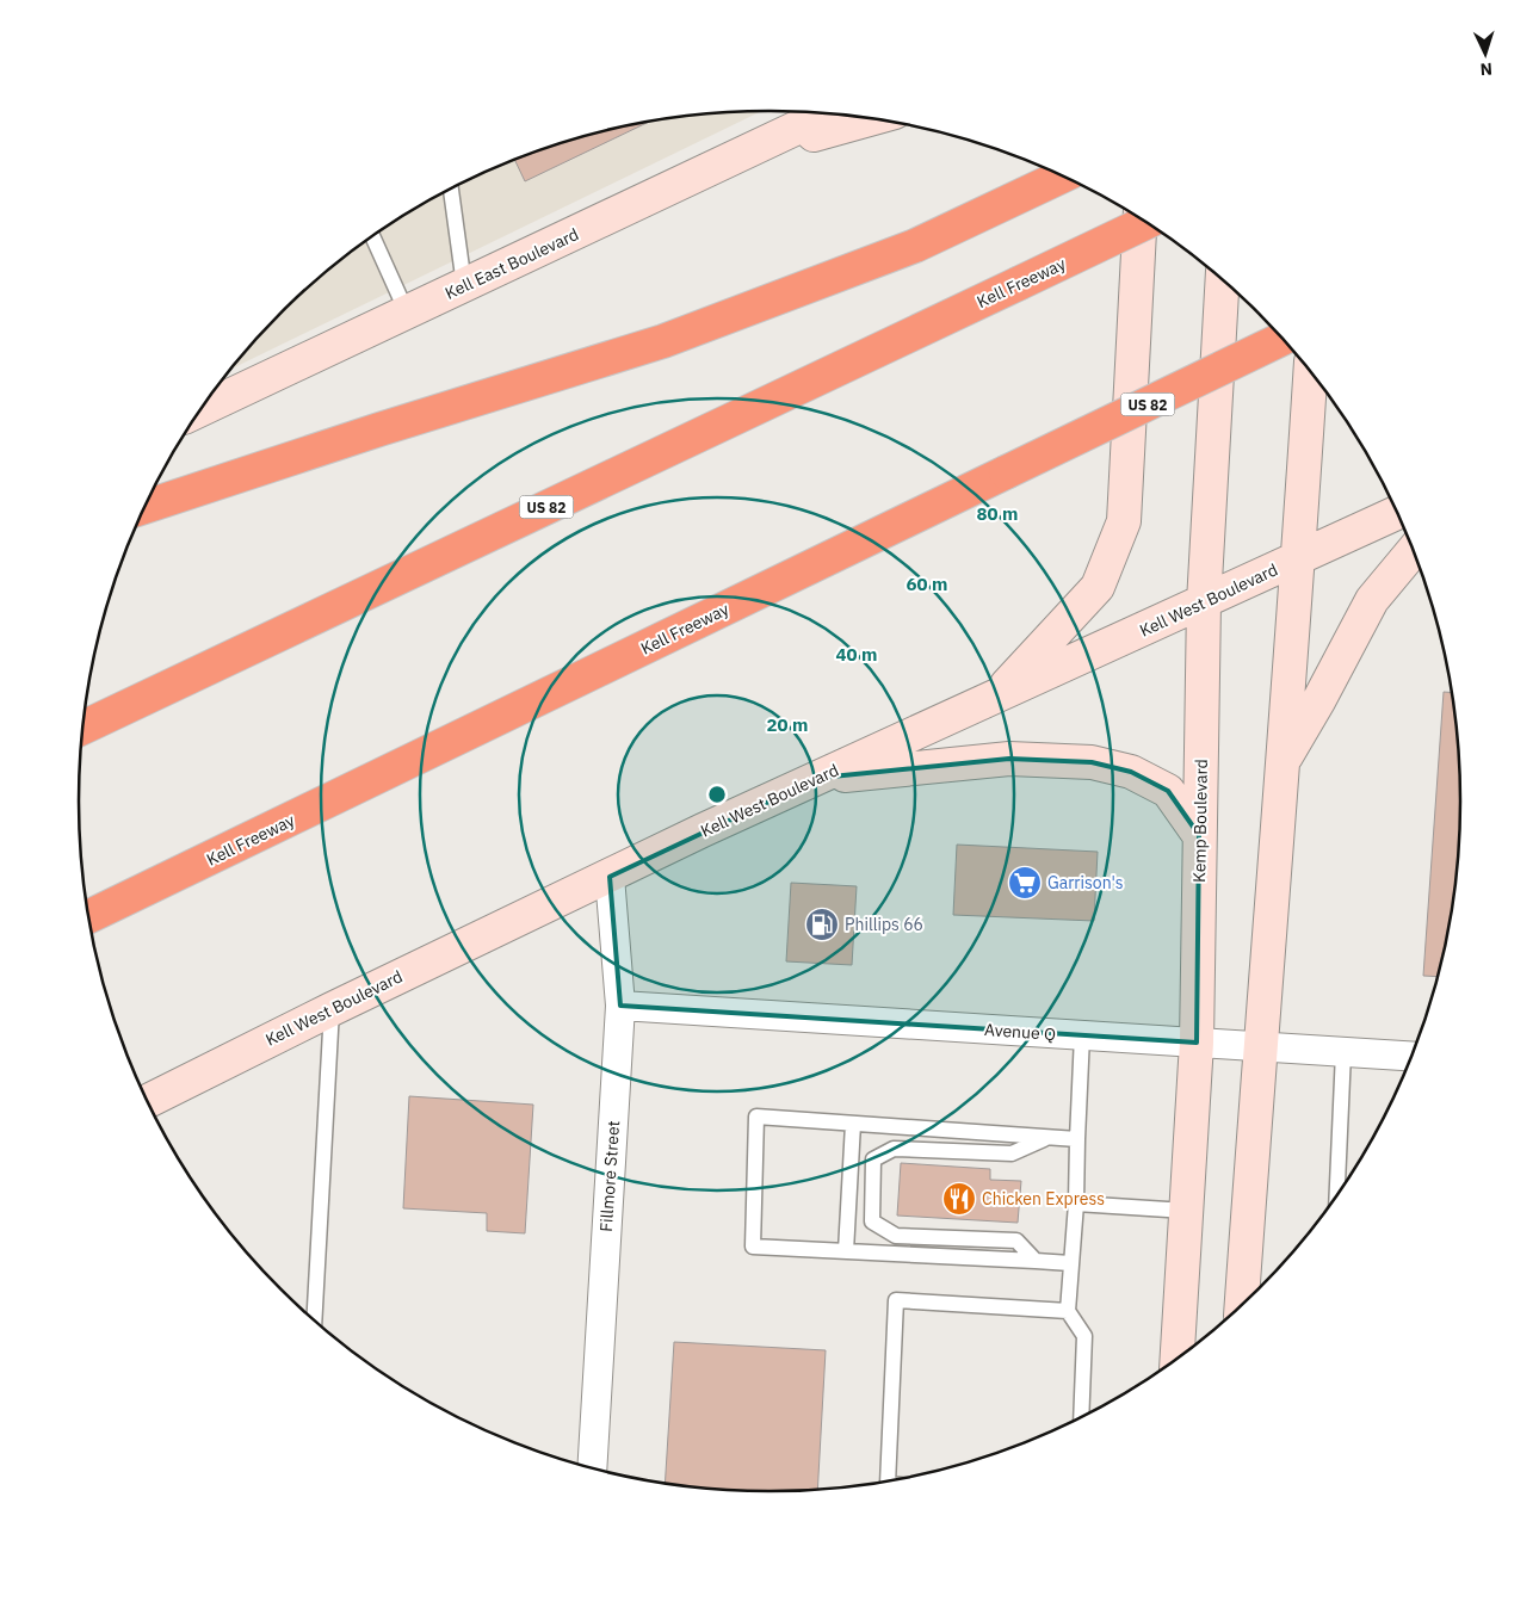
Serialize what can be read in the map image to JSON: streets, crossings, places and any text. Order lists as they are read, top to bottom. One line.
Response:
{"streets":{"highway":["Kell Freeway","US 82"],"main road":["Kell East Boulevard","Kell West Boulevard","Kemp Boulevard"],"street":["Avenue Q","Fillmore Street"]},"crossings":[["Kell West Boulevard","Kemp Boulevard"],["Kell West Boulevard","Fillmore Street"],["Kemp Boulevard","Avenue Q"],["Avenue Q","Fillmore Street"]],"places":{"supermarket":["Garrison's"],"fuel station":["Phillips 66"],"restaurant":["Chicken Express"]},"north":"bottom","rings":["80 m","60 m","40 m","20 m"]}
